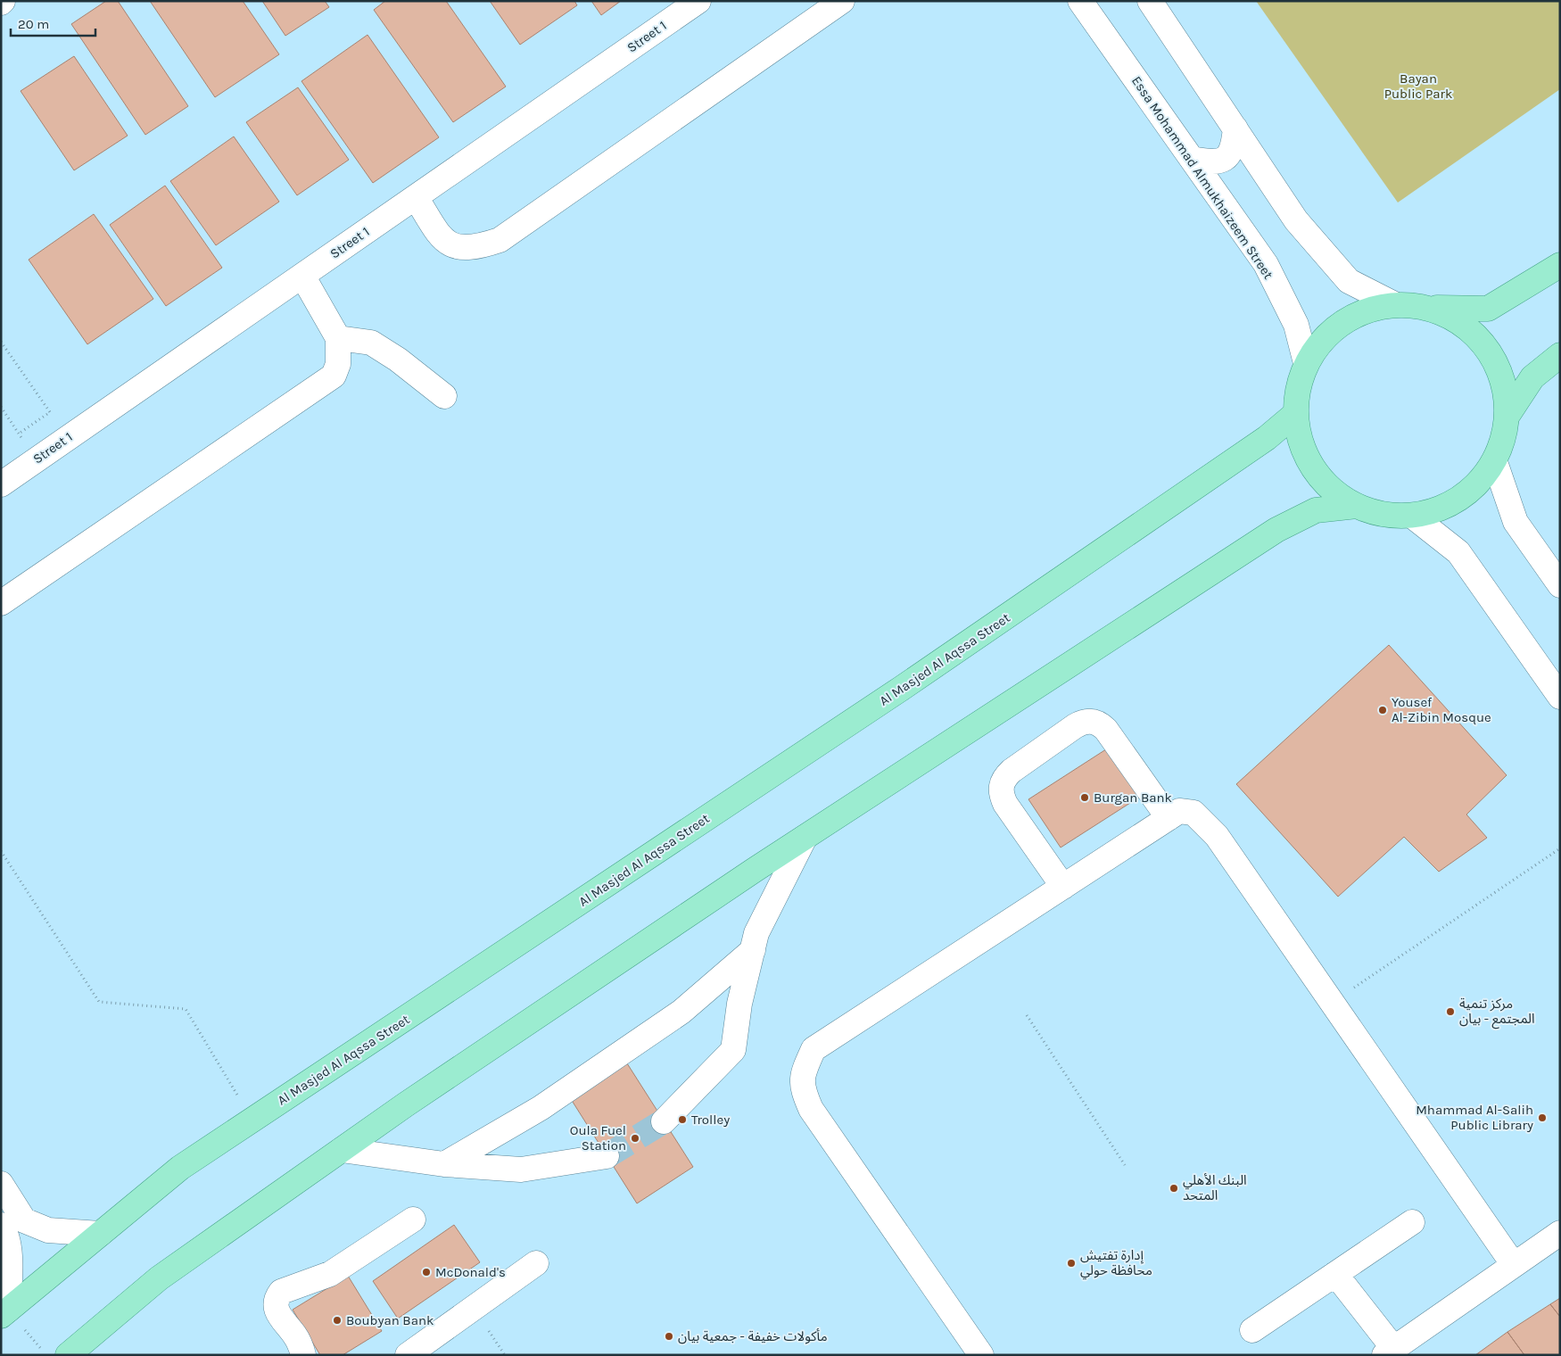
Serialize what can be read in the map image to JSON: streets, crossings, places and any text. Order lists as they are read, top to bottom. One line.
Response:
{"streets":{"main road":["Al Masjed Al Aqssa Street"],"street":["Street 1","Essa Mohammad Almukhaizeem Street"]},"parks":["Bayan Public Park"],"places":["Yousef Al-Zibin Mosque","Burgan Bank","مركز تنمية المجتمع - بيان","Mhammad Al-Salih Public Library","Trolley","Oula Fuel Station","البنك الأهلي المتحد","إدارة تفتيش محافظة حولي","McDonald's","Boubyan Bank","مأكولات خفيفة - جمعية بيان"],"scale_bar":"20 m"}
